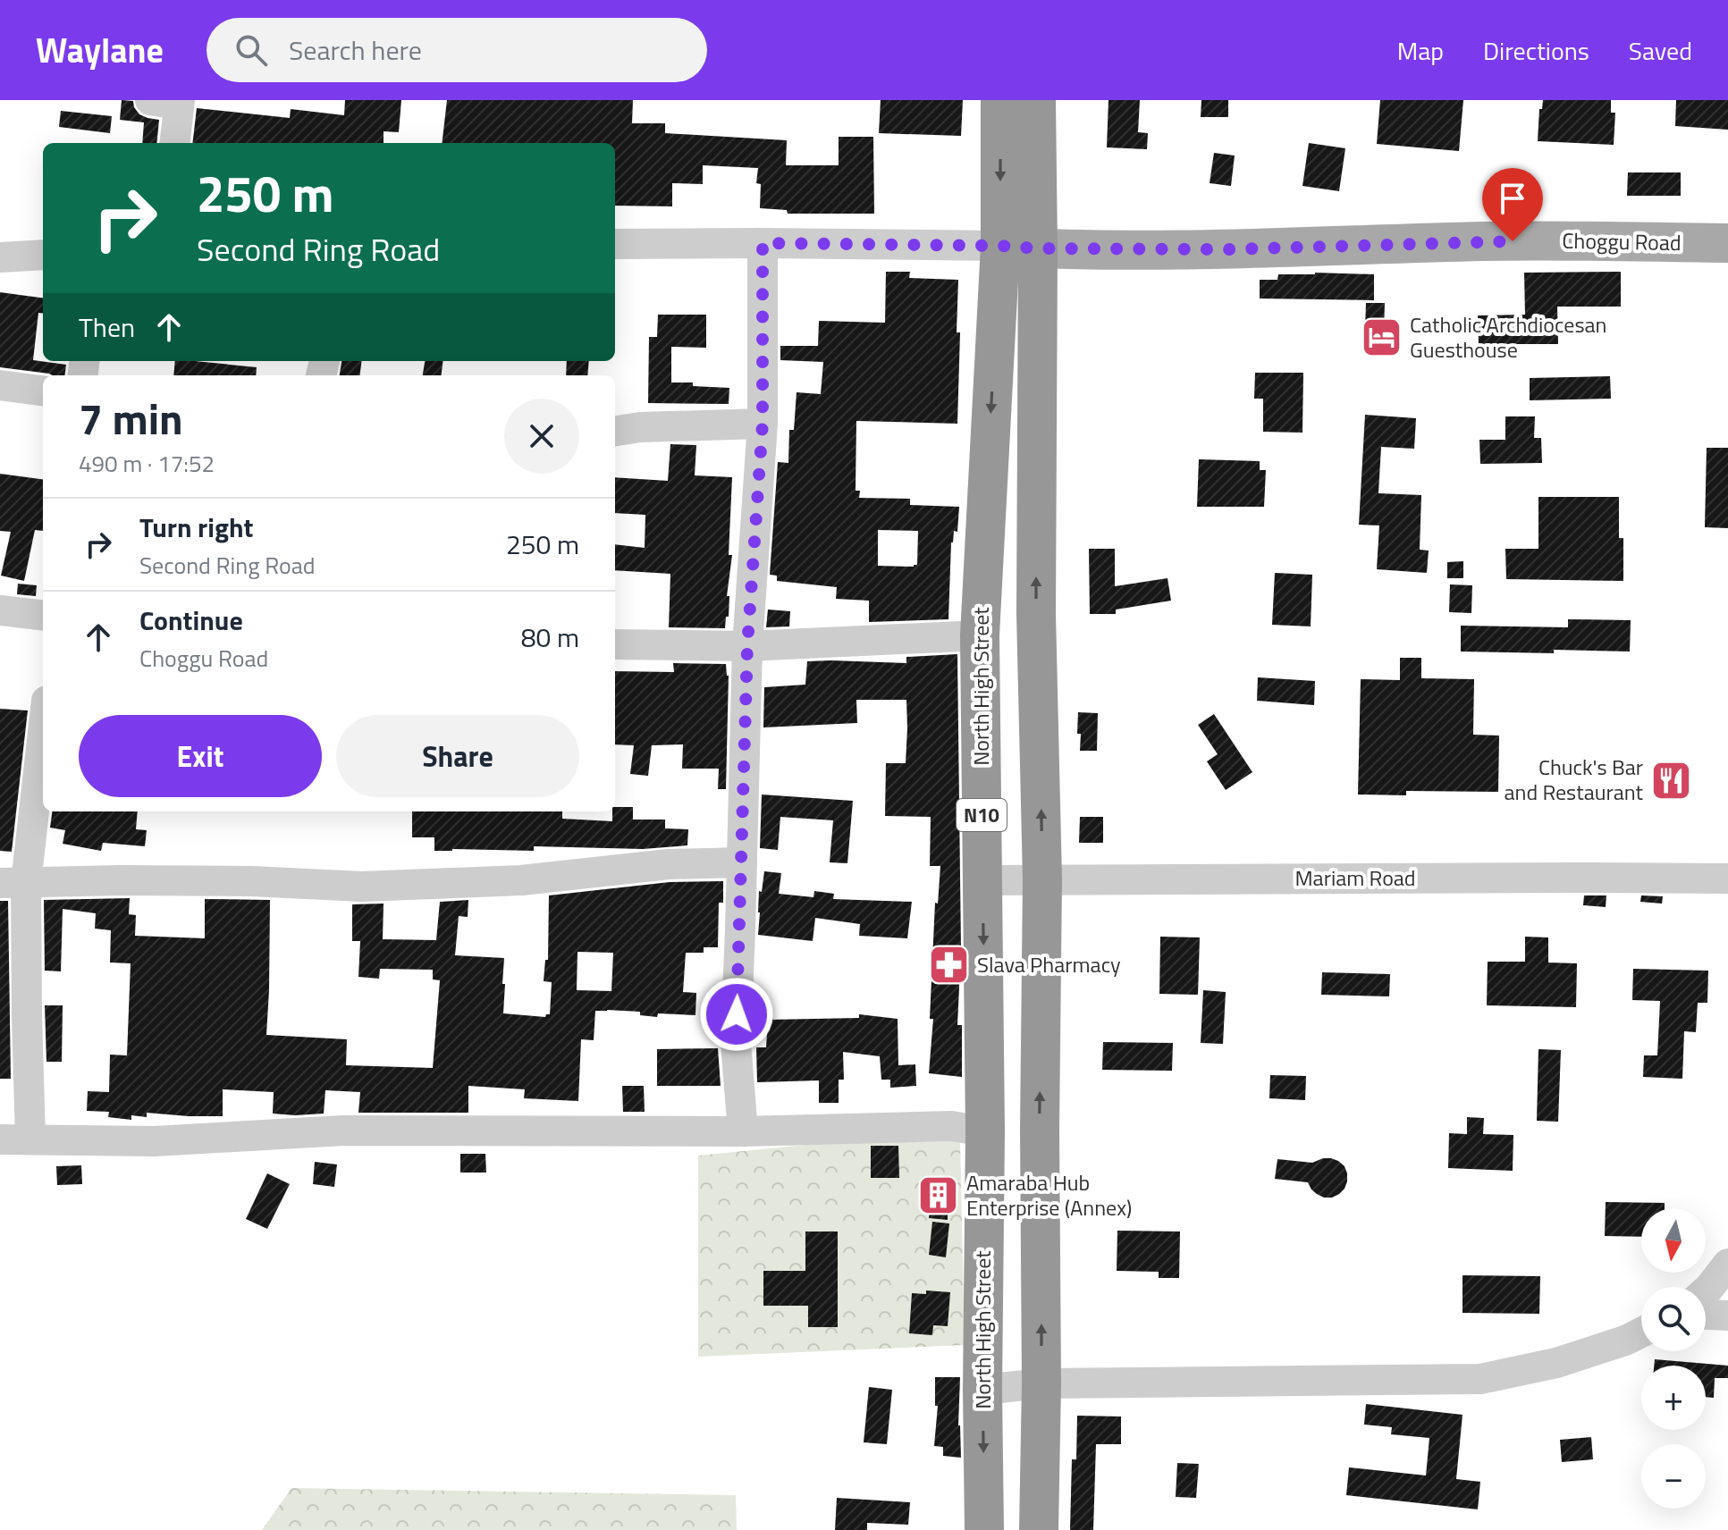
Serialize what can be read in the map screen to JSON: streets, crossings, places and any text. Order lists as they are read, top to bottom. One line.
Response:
{"streets":{"highway":["North High Street","N10"],"main road":["Choggu Road"],"street":["Mariam Road"]},"crossings":[["Choggu Road","North High Street"],["North High Street","Mariam Road"]],"places":{"hotel":["Catholic Archdiocesan Guesthouse"],"restaurant":["Chuck's Bar and Restaurant"],"pharmacy":["Slava Pharmacy"],"building":["Amaraba Hub Enterprise (Annex)"]},"north":"bottom","page":{"header":"Waylane","search":"Search here","nav":["Map","Directions","Saved"],"turn":["250 m","Second Ring Road"],"then":"Then","heading":["7 min","490 m · 17:52"],"list":[{"name":"Turn right","note":"Second Ring Road","value":"250 m"},{"name":"Continue","note":"Choggu Road","value":"80 m"}],"buttons":["Exit","Share"],"map_buttons":["+","−"]}}
